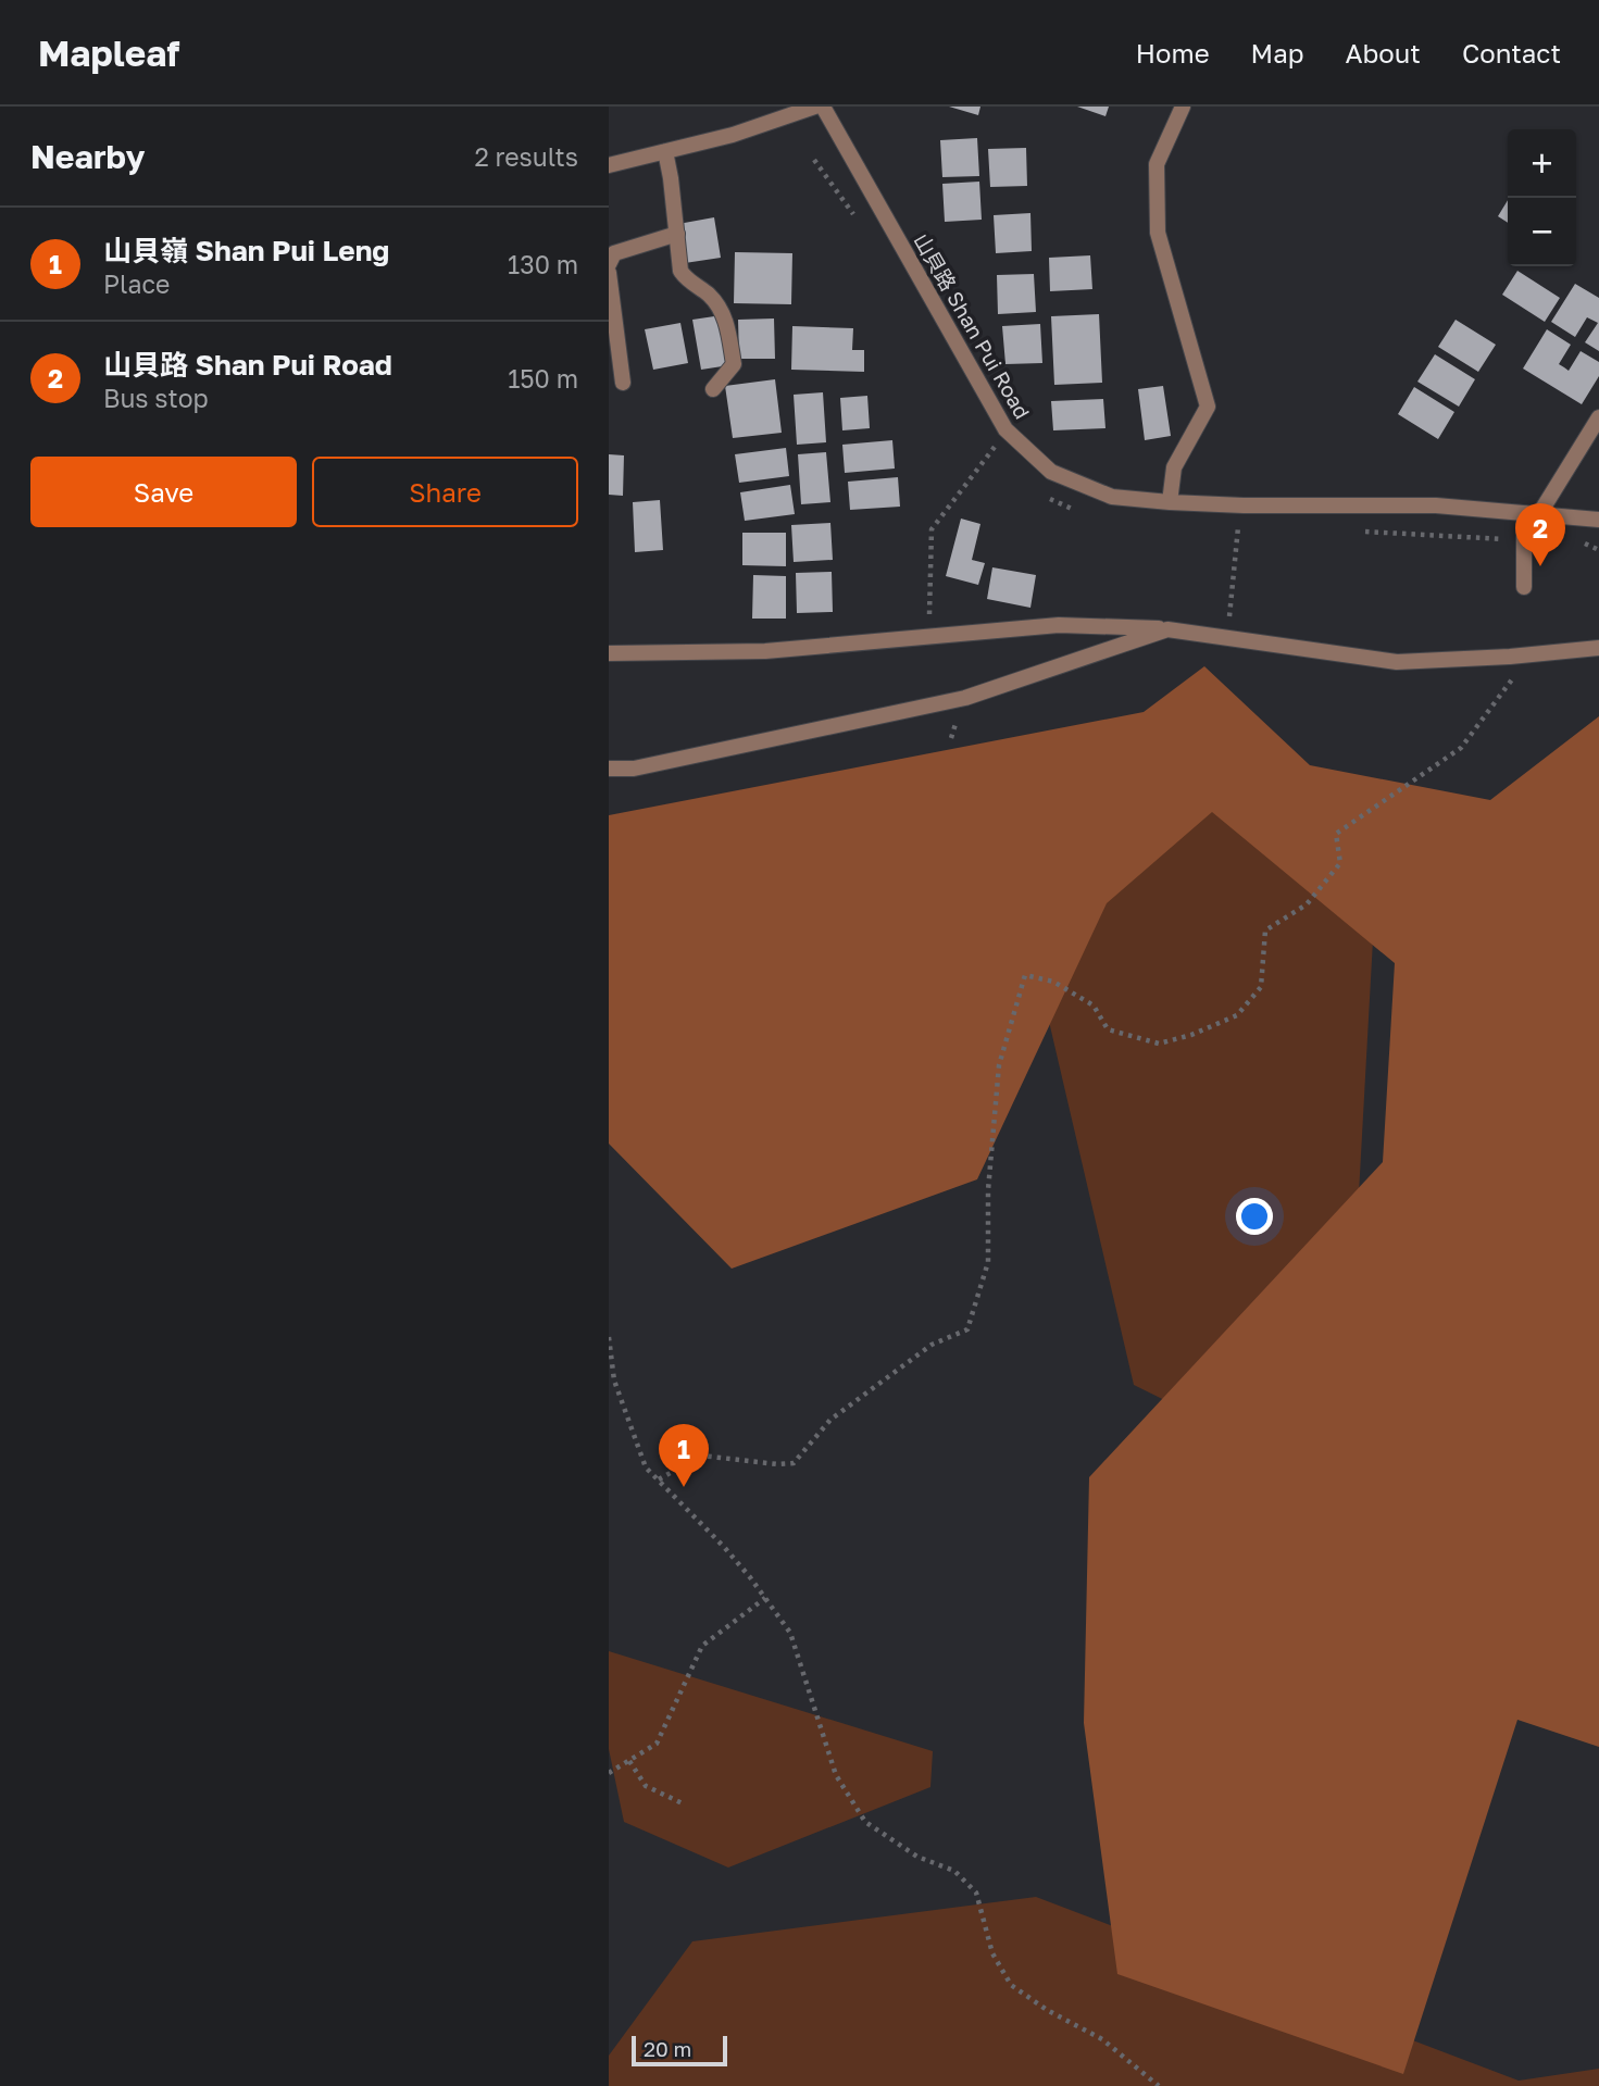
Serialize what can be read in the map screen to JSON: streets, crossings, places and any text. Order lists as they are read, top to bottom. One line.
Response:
{"streets":{"street":["山貝路 Shan Pui Road"]},"scale_bar":"20 m","page":{"header":"Mapleaf","nav":["Home","Map","About","Contact"],"heading":["Nearby","2 results"],"map_buttons":["+","−"],"list":[{"mark":"1","name":"山貝嶺 Shan Pui Leng","note":"Place","value":"130 m"},{"mark":"2","name":"山貝路 Shan Pui Road","note":"Bus stop","value":"150 m"}],"buttons":["Save","Share"],"pins":["2","1"],"scale":"20 m"}}
